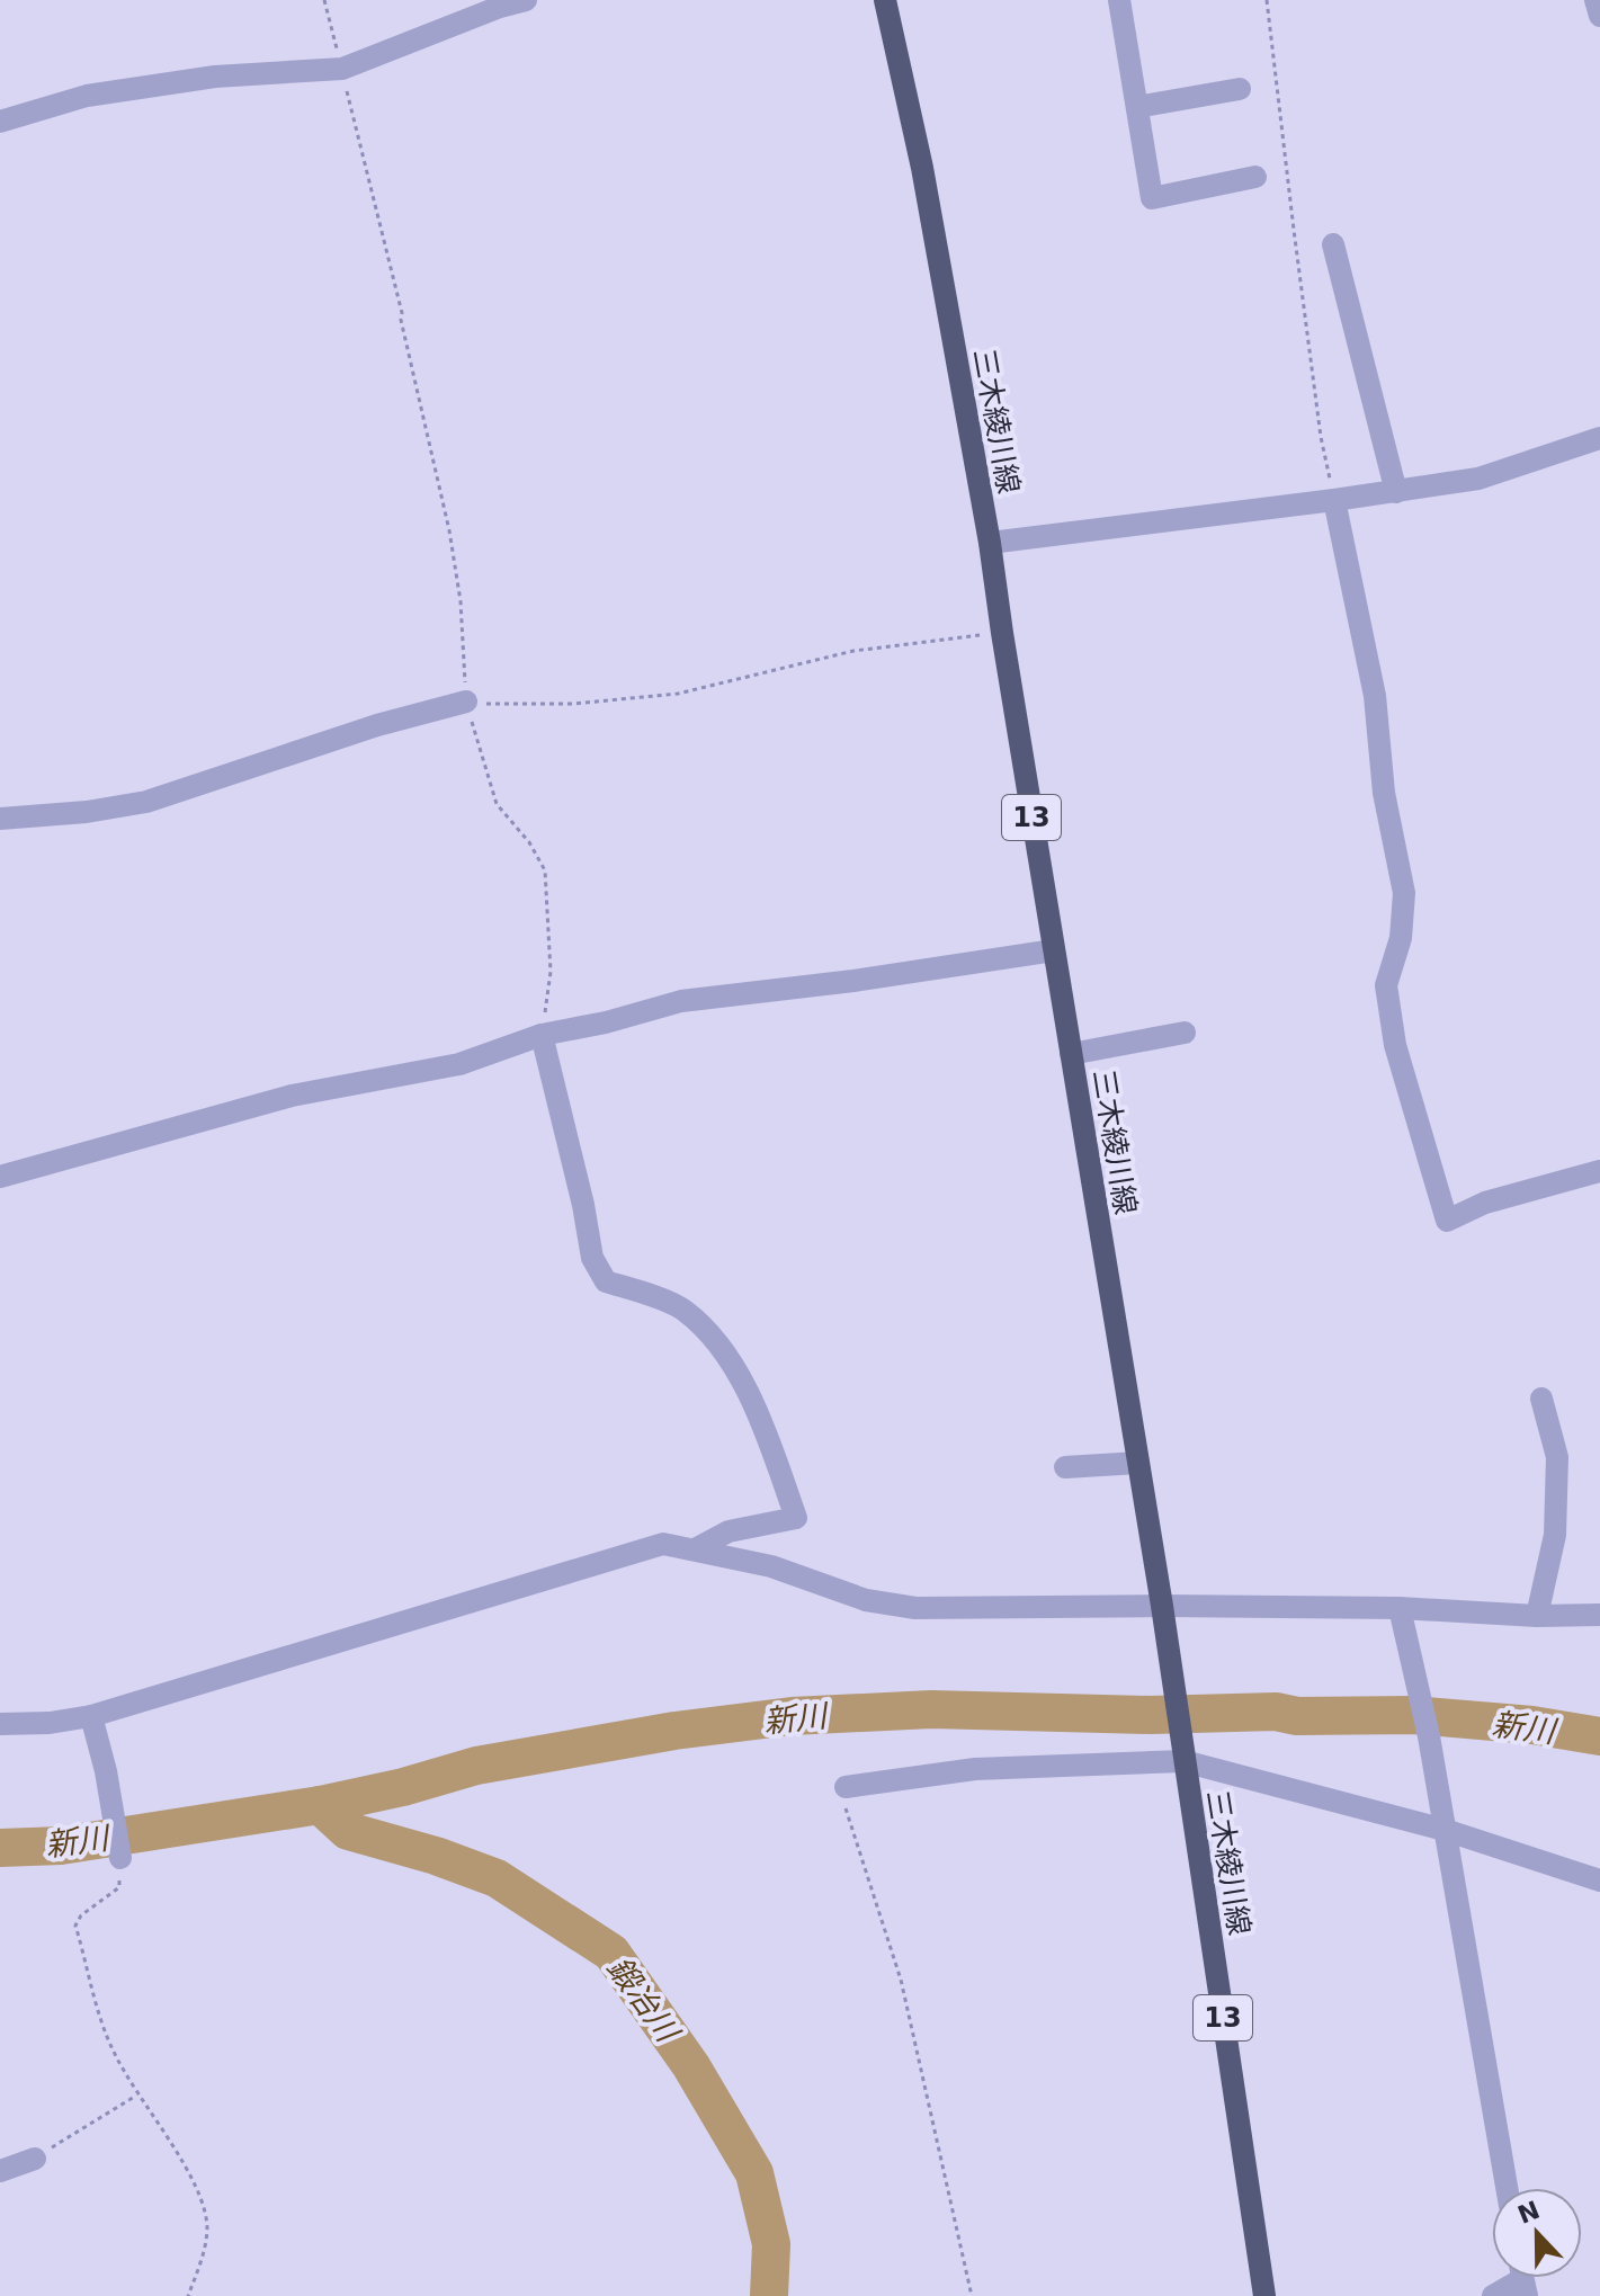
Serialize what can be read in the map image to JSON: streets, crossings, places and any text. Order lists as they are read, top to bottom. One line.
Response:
{"streets":{"main road":["三木綾川線","13"]},"water":["新川","鍛冶川"],"north":"top"}
